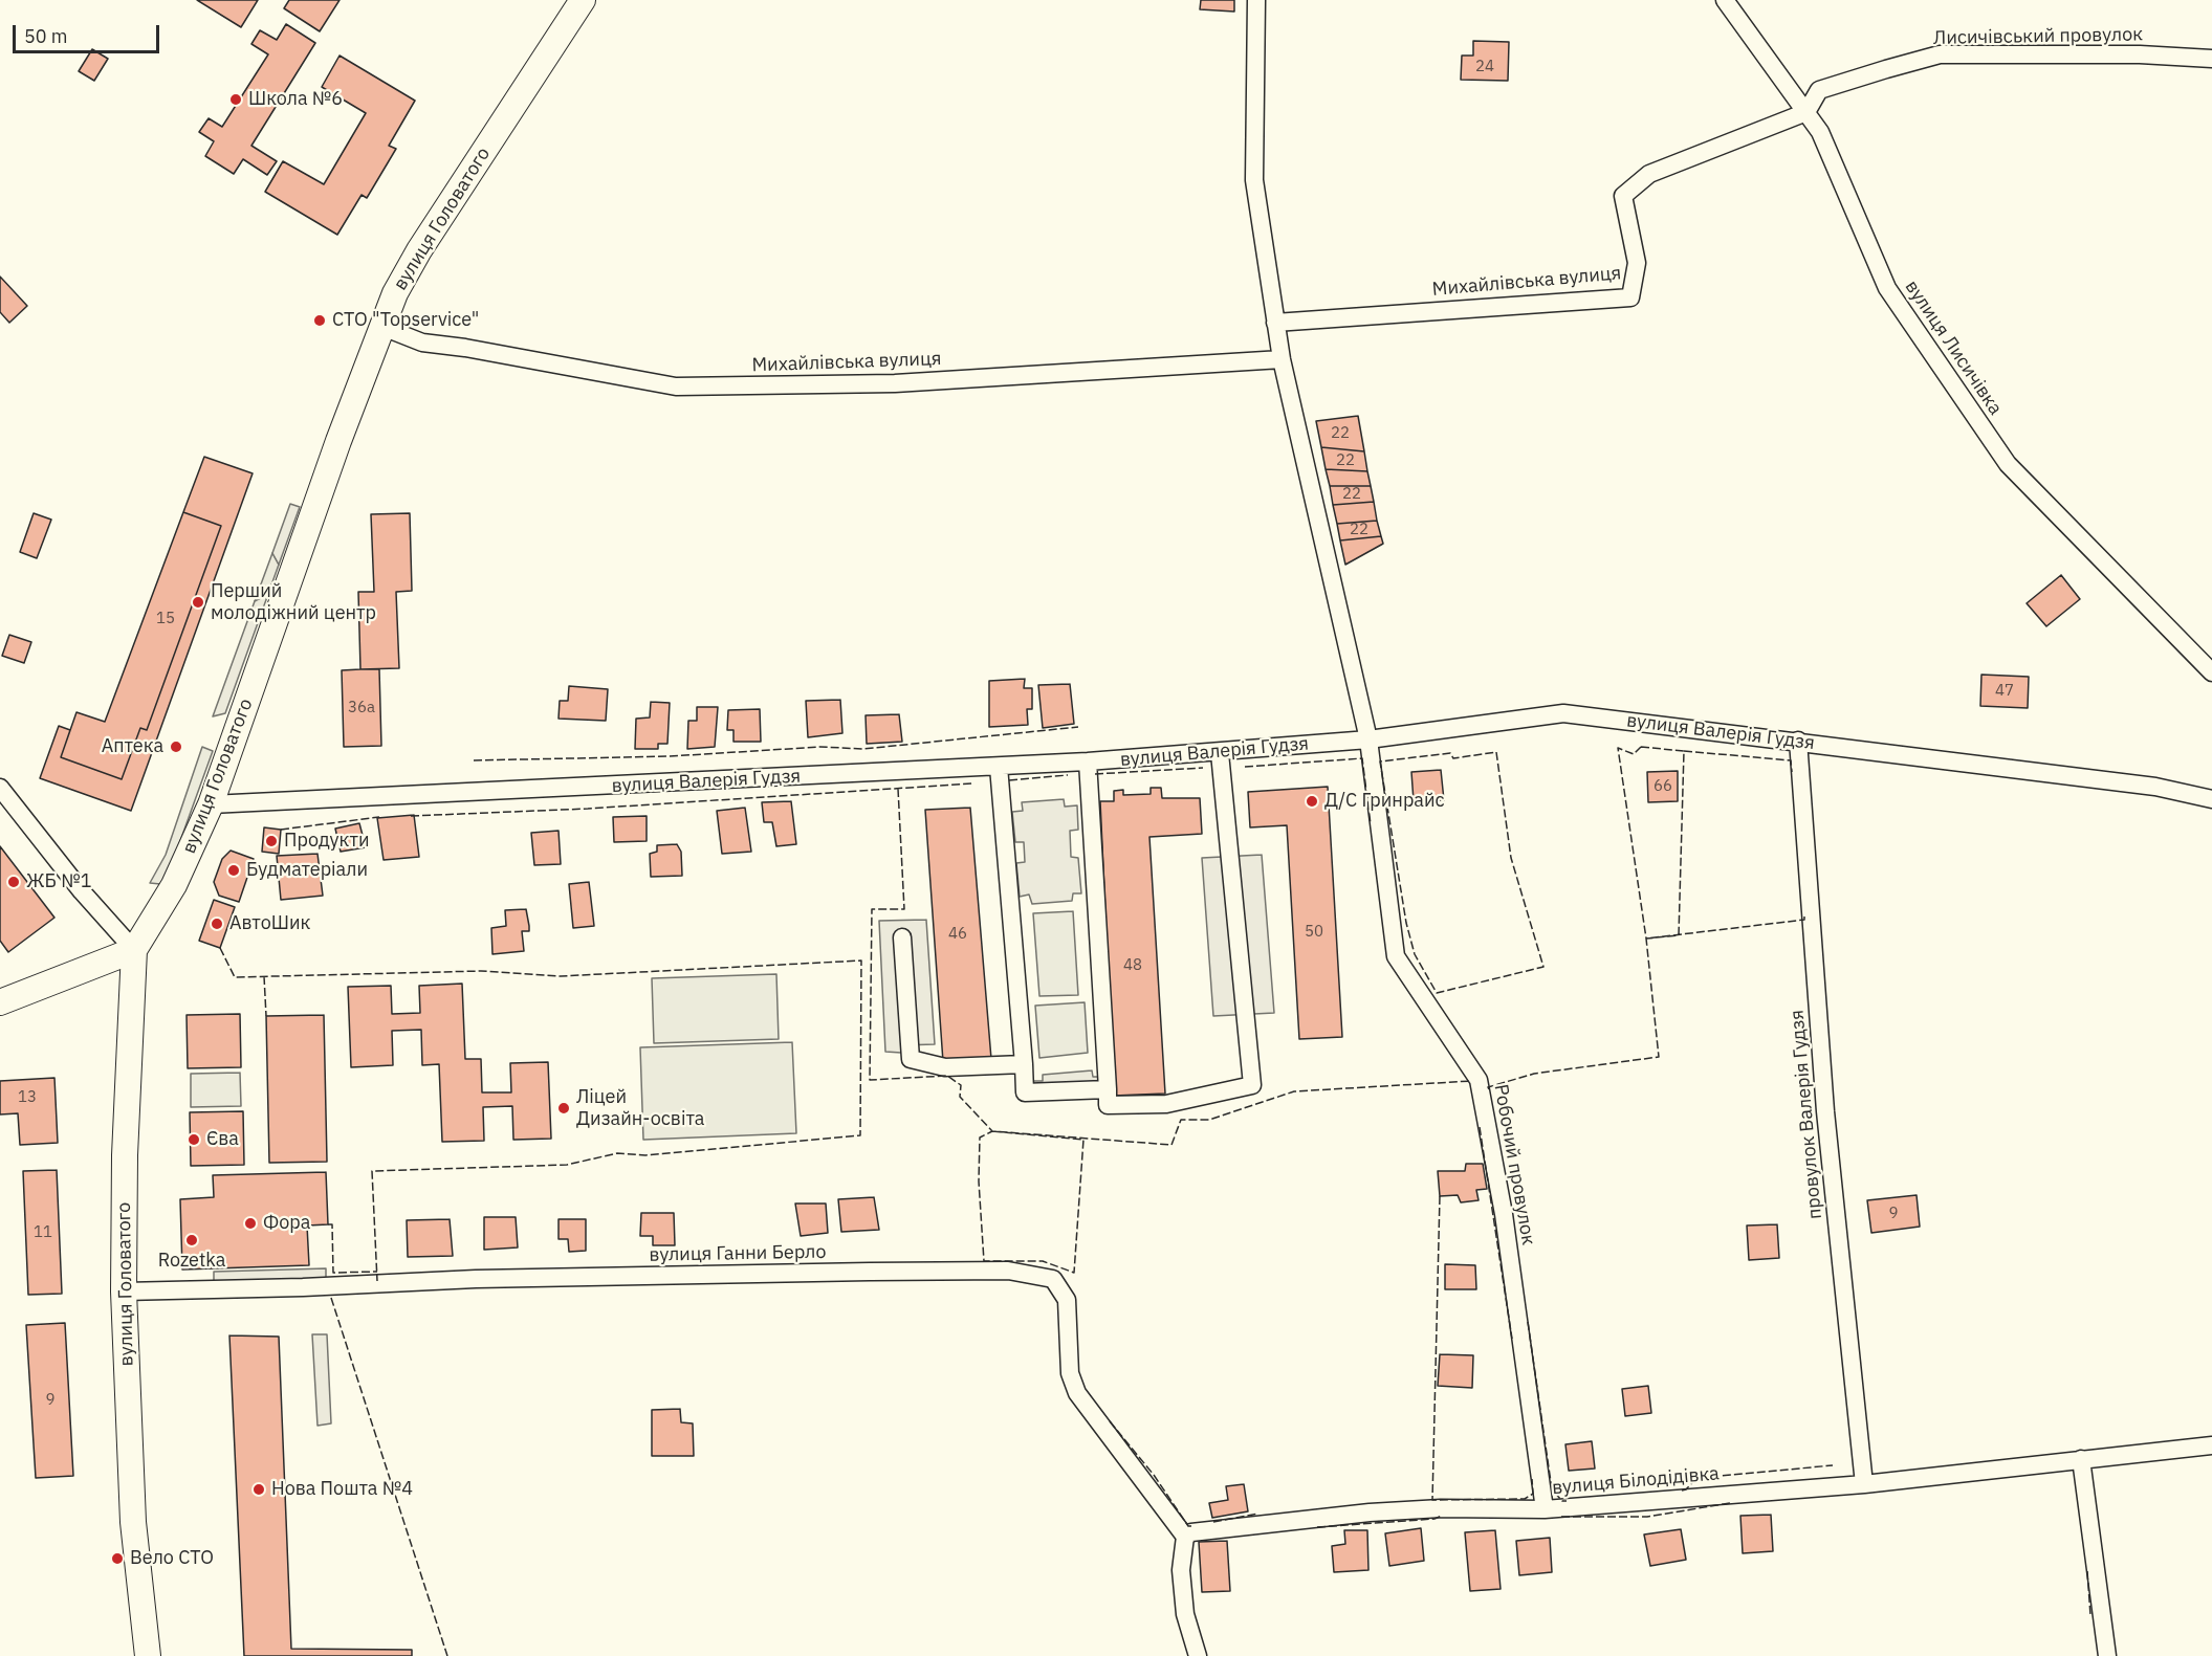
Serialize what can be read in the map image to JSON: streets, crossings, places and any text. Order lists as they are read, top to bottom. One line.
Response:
{"streets":{"main road":["вулиця Головатого"],"street":["Лисичівський провулок","Михайлівська вулиця","вулиця Лисичівка","вулиця Валерія Гудзя","провулок Валерія Гудзя","Робочий провулок","вулиця Ганни Берло","вулиця Білодідівка"]},"crossings":[["Лисичівський провулок","Михайлівська вулиця"],["Лисичівський провулок","вулиця Лисичівка"],["вулиця Головатого","Михайлівська вулиця"],["вулиця Головатого","вулиця Валерія Гудзя"],["вулиця Головатого","вулиця Ганни Берло"],["Михайлівська вулиця","вулиця Лисичівка"],["Михайлівська вулиця","Робочий провулок"],["вулиця Валерія Гудзя","провулок Валерія Гудзя"],["вулиця Валерія Гудзя","Робочий провулок"],["провулок Валерія Гудзя","вулиця Білодідівка"],["Робочий провулок","вулиця Білодідівка"],["вулиця Ганни Берло","вулиця Білодідівка"]],"places":["Школа №6","СТО \"Topservice\"","Перший молодіжний центр","Аптека","Д/С Гринрайс","Продукти","Будматеріали","ЖБ №1","АвтоШик","Ліцей Дизайн-освіта","Єва","Фора","Rozetka","Нова Пошта №4","Вело СТО"],"house_numbers":["24","22","22","22","22","15","47","36а","66","50","46","48","13","9","11","9"],"scale_bar":"50 m"}
